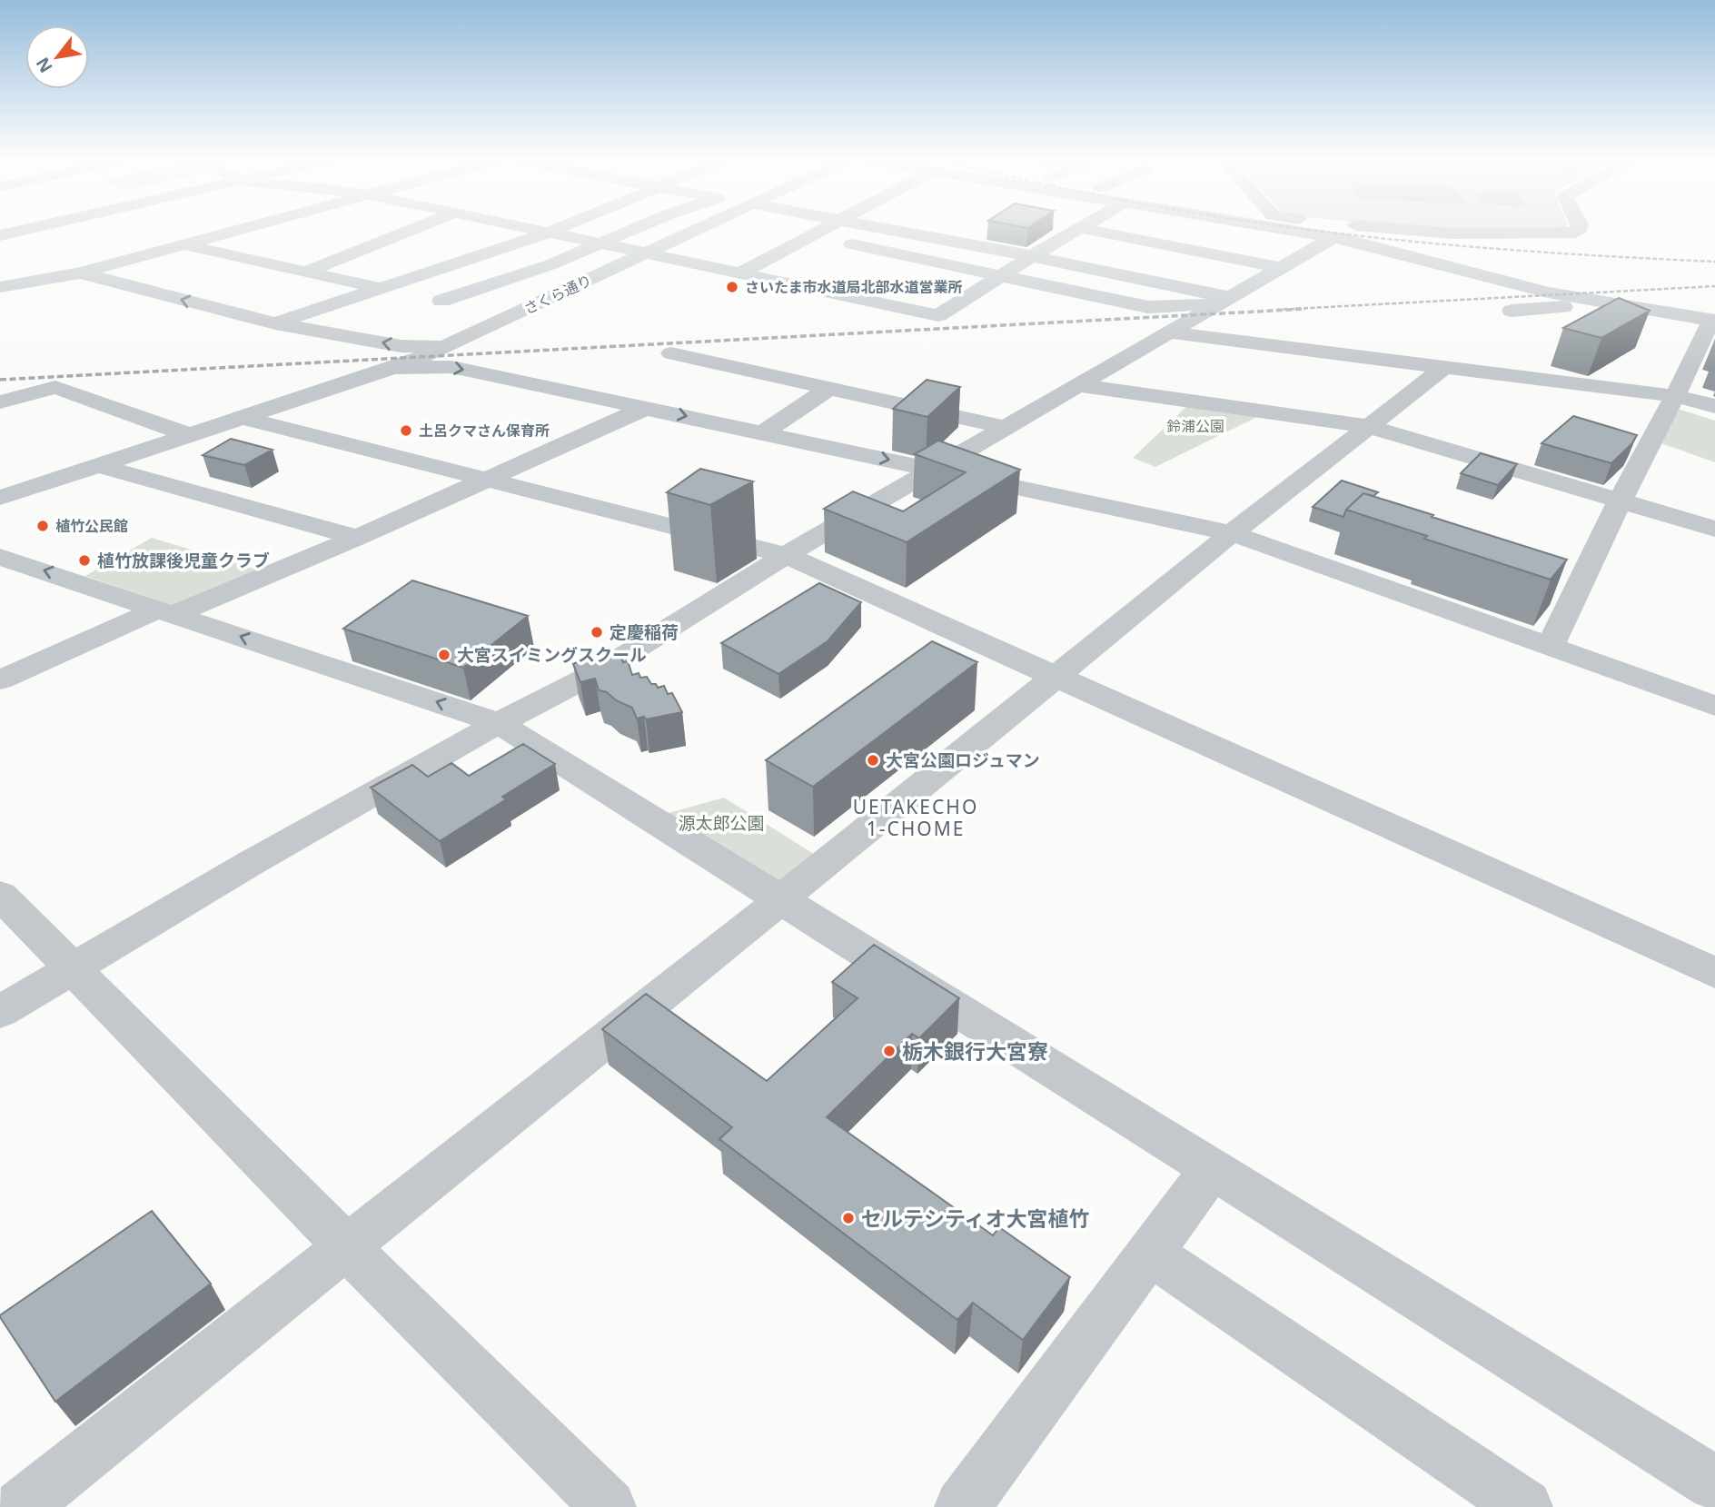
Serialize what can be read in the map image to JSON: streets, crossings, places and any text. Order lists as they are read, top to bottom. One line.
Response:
{"streets":{"street":["さくら通り"]},"districts":["UETAKECHO 1-CHOME"],"parks":["鈴浦公園","源太郎公園"],"places":["さいたま市水道局北部水道営業所","土呂クマさん保育所","植竹公民館","植竹放課後児童クラブ","定慶稲荷","大宮スイミングスクール","大宮公園ロジュマン","栃木銀行大宮寮","セルテシティオ大宮植竹"],"north":"bottom left"}
